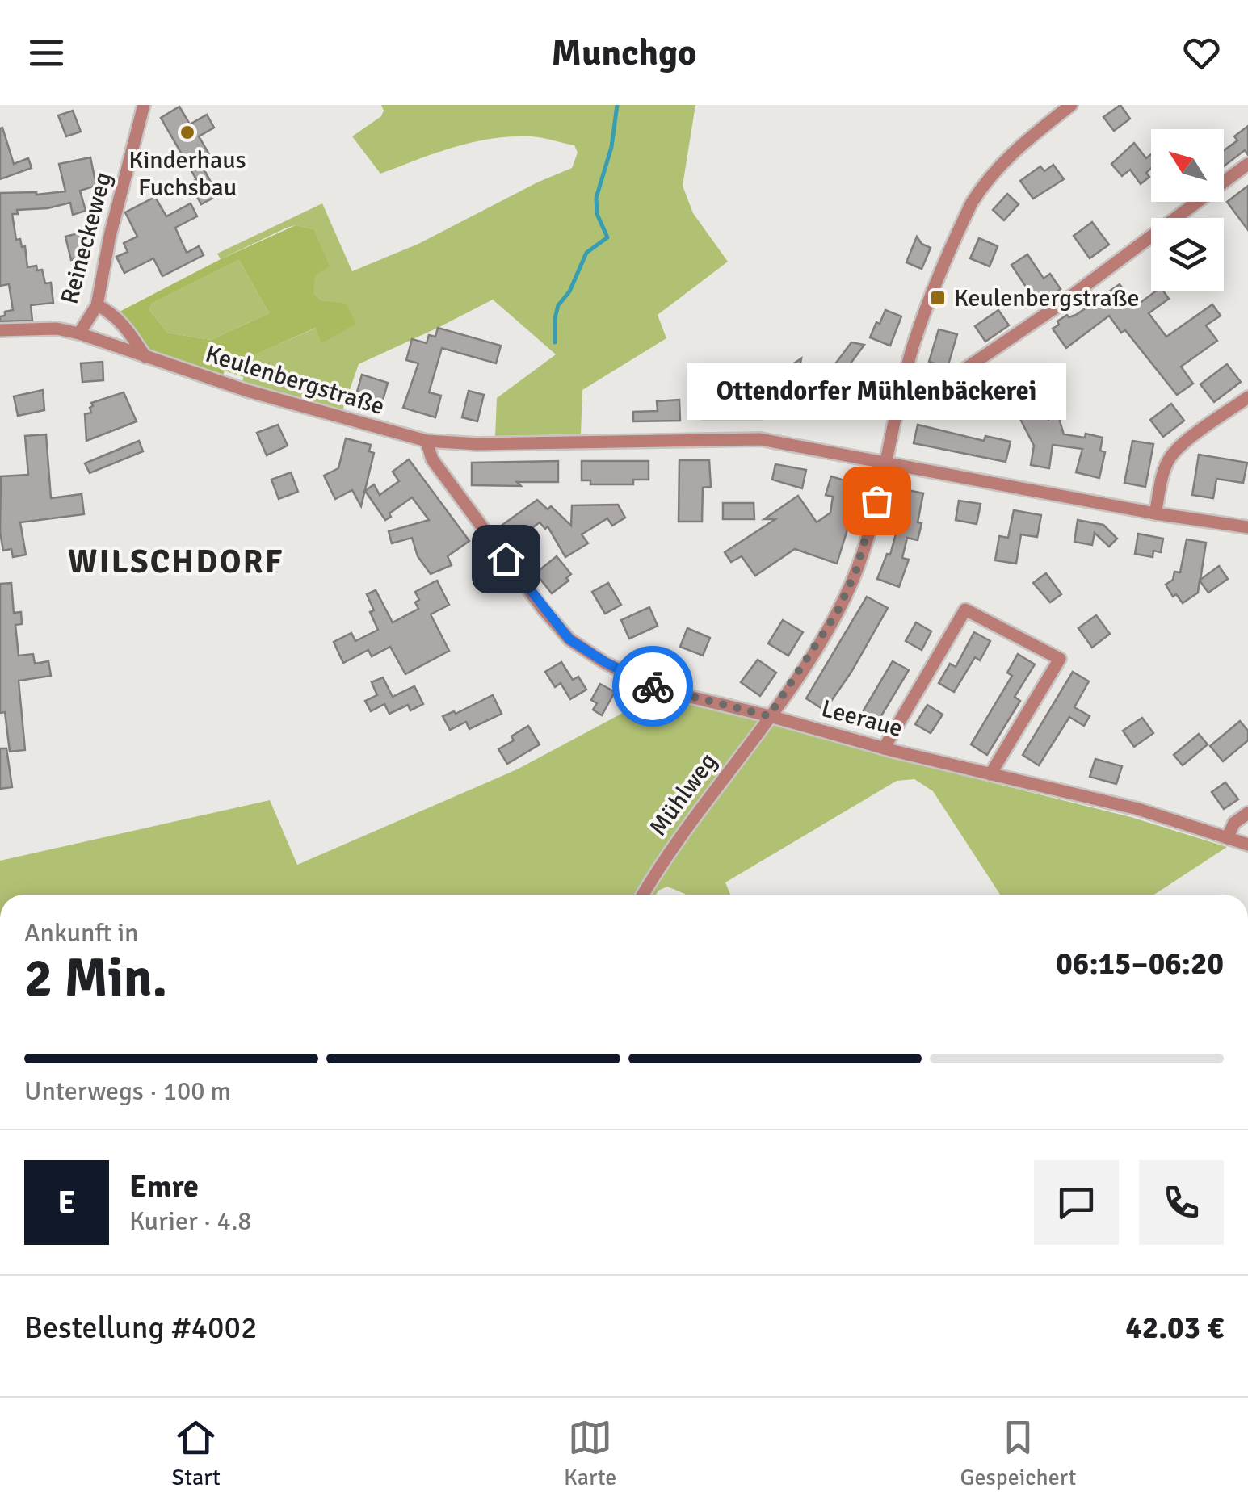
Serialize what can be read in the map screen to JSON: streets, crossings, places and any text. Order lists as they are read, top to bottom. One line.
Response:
{"streets":{"street":["Reineckeweg","Keulenbergstraße","Leeraue","Mühlweg"]},"crossings":[["Reineckeweg","Keulenbergstraße"],["Keulenbergstraße","Leeraue"],["Keulenbergstraße","Mühlweg"],["Leeraue","Mühlweg"]],"districts":["WILSCHDORF"],"places":{"other":["Kinderhaus Fuchsbau","Ottendorfer Mühlenbäckerei"],"transit":["Keulenbergstraße"]},"north":"top left","page":{"header":"Munchgo","bubble":"Ottendorfer Mühlenbäckerei","heading":["2 Min.","Ankunft in","06:15–06:20"],"panel":["Emre","Kurier · 4.8","Bestellung #4002","42.03 €"],"bar":"Unterwegs · 100 m","round":"E","tabs":["Start","Karte","Gespeichert"]}}
